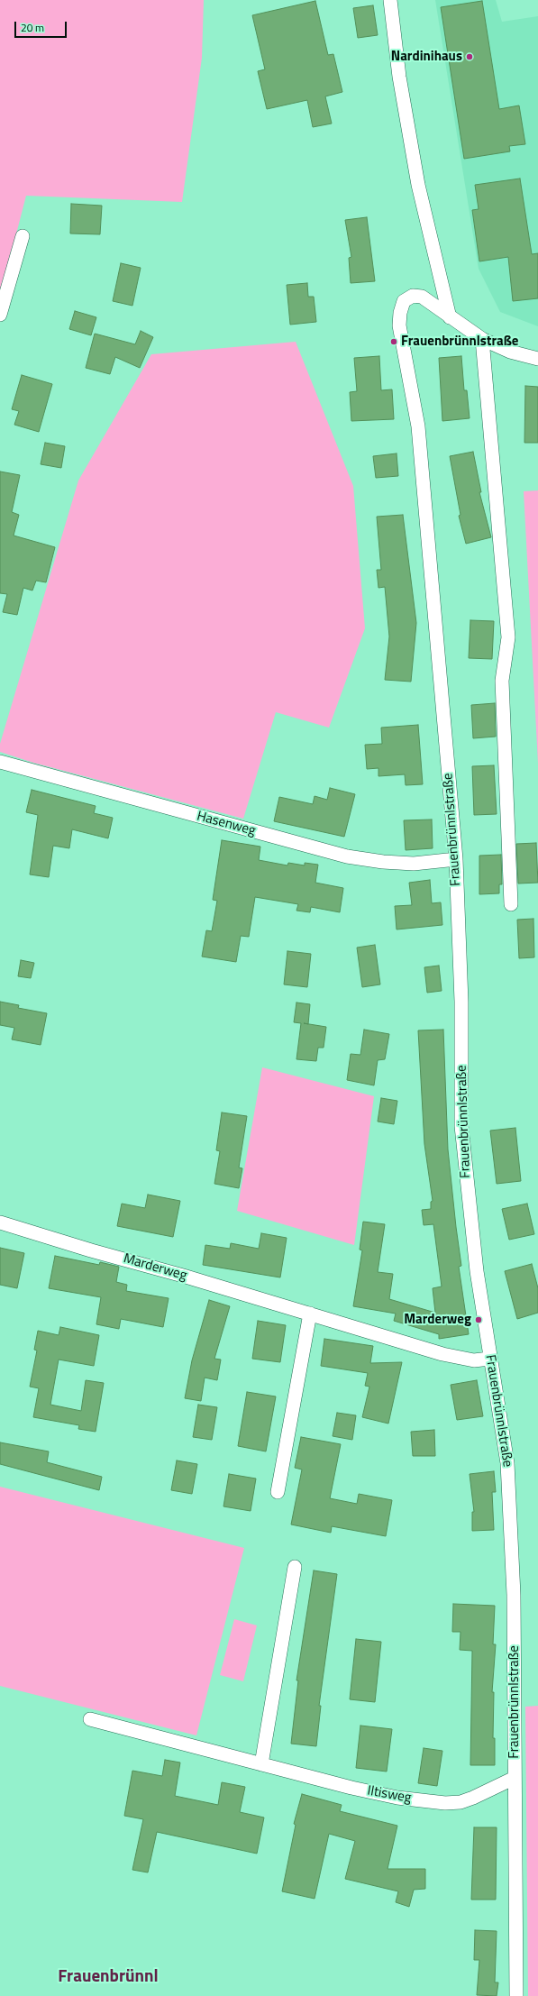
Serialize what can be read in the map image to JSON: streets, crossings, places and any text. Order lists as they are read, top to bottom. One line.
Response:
{"streets":{"street":["Hasenweg","Frauenbrünnlstraße","Marderweg","Iltisweg"]},"crossings":[["Hasenweg","Frauenbrünnlstraße"],["Frauenbrünnlstraße","Marderweg"],["Frauenbrünnlstraße","Iltisweg"]],"districts":["Frauenbrünnl"],"places":["Nardinihaus","Frauenbrünnlstraße","Marderweg"],"scale_bar":"20 m"}
